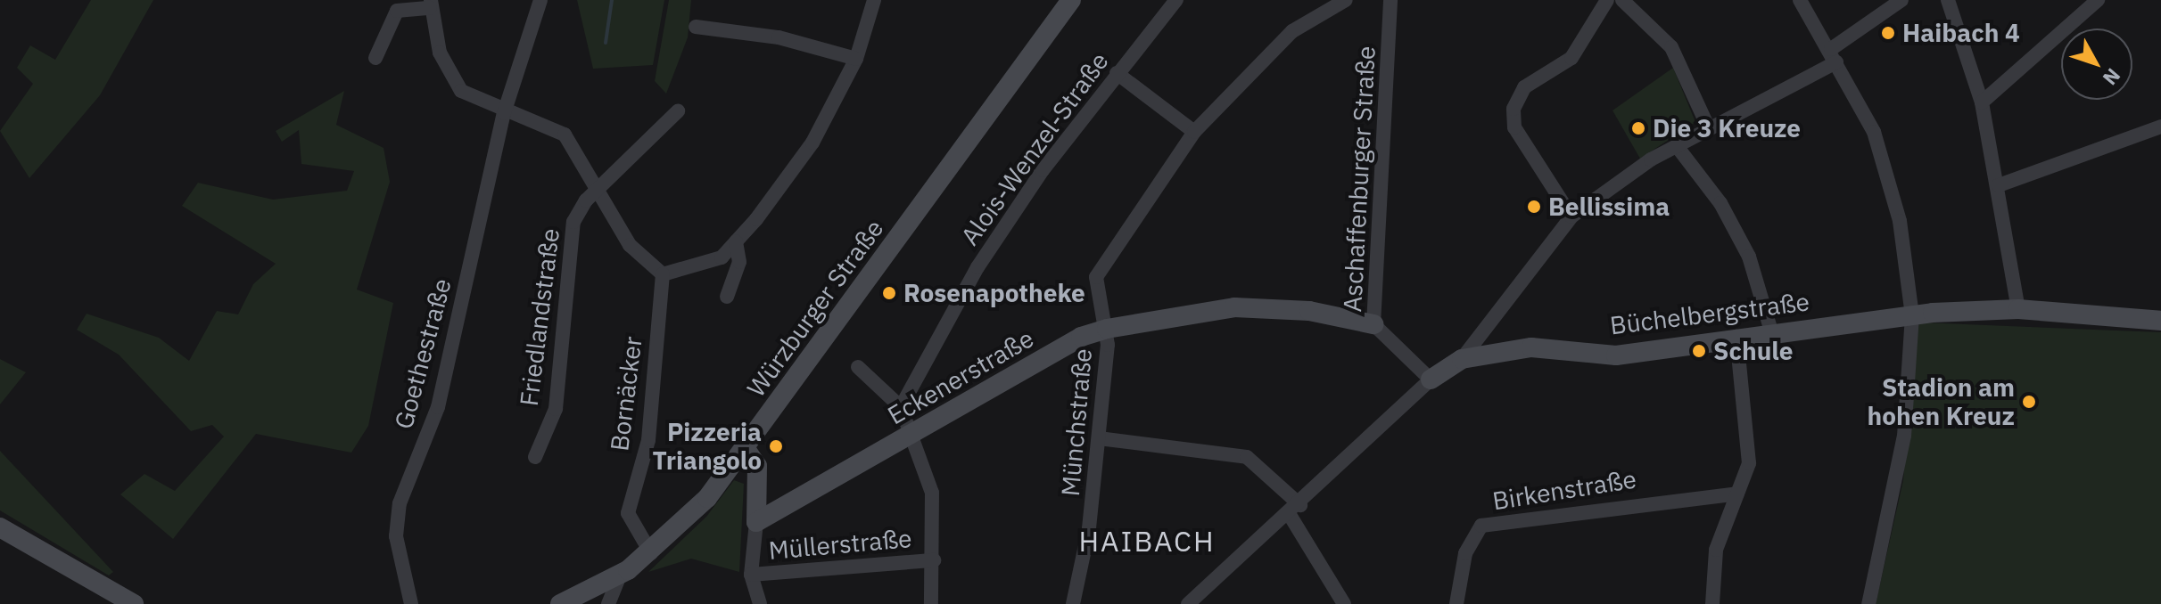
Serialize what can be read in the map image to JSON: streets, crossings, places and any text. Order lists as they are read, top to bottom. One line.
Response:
{"streets":{"street":["Alois-Wenzel-Straße","Aschaffenburger Straße","Würzburger Straße","Büchelbergstraße","Friedlandstraße","Goethestraße","Eckenerstraße","Bornäcker","Münchstraße","Birkenstraße","Müllerstraße"]},"crossings":[["Aschaffenburger Straße","Büchelbergstraße"],["Aschaffenburger Straße","Eckenerstraße"],["Würzburger Straße","Bornäcker"],["Eckenerstraße","Münchstraße"]],"districts":["HAIBACH"],"places":["Haibach 4","Die 3 Kreuze","Bellissima","Rosenapotheke","Schule","Stadion am hohen Kreuz","Pizzeria Triangolo"],"north":"bottom right"}
